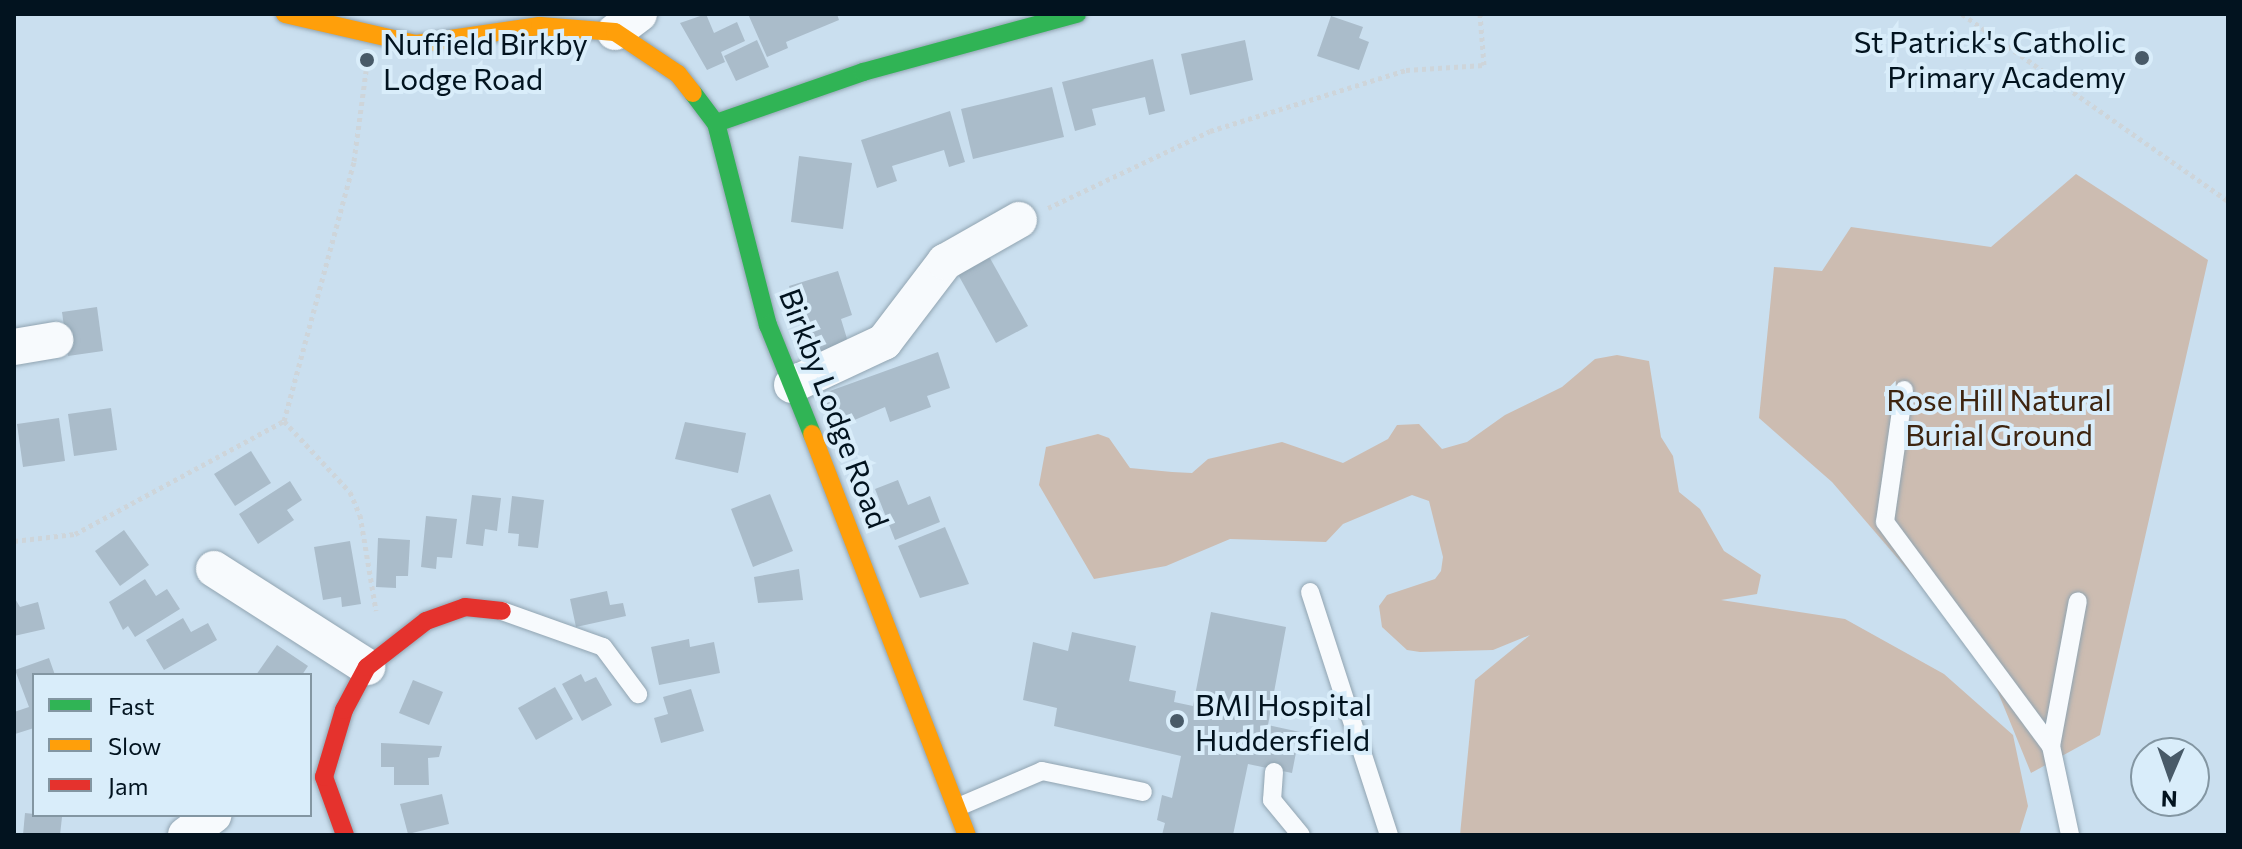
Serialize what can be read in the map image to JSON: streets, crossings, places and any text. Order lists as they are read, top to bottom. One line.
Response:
{"streets":{"street":["Birkby Lodge Road"]},"parks":["Rose Hill Natural Burial Ground"],"places":["St Patrick's Catholic Primary Academy","Nuffield Birkby Lodge Road","BMI Hospital Huddersfield"],"legend":["Fast","Slow","Jam"],"north":"bottom"}
